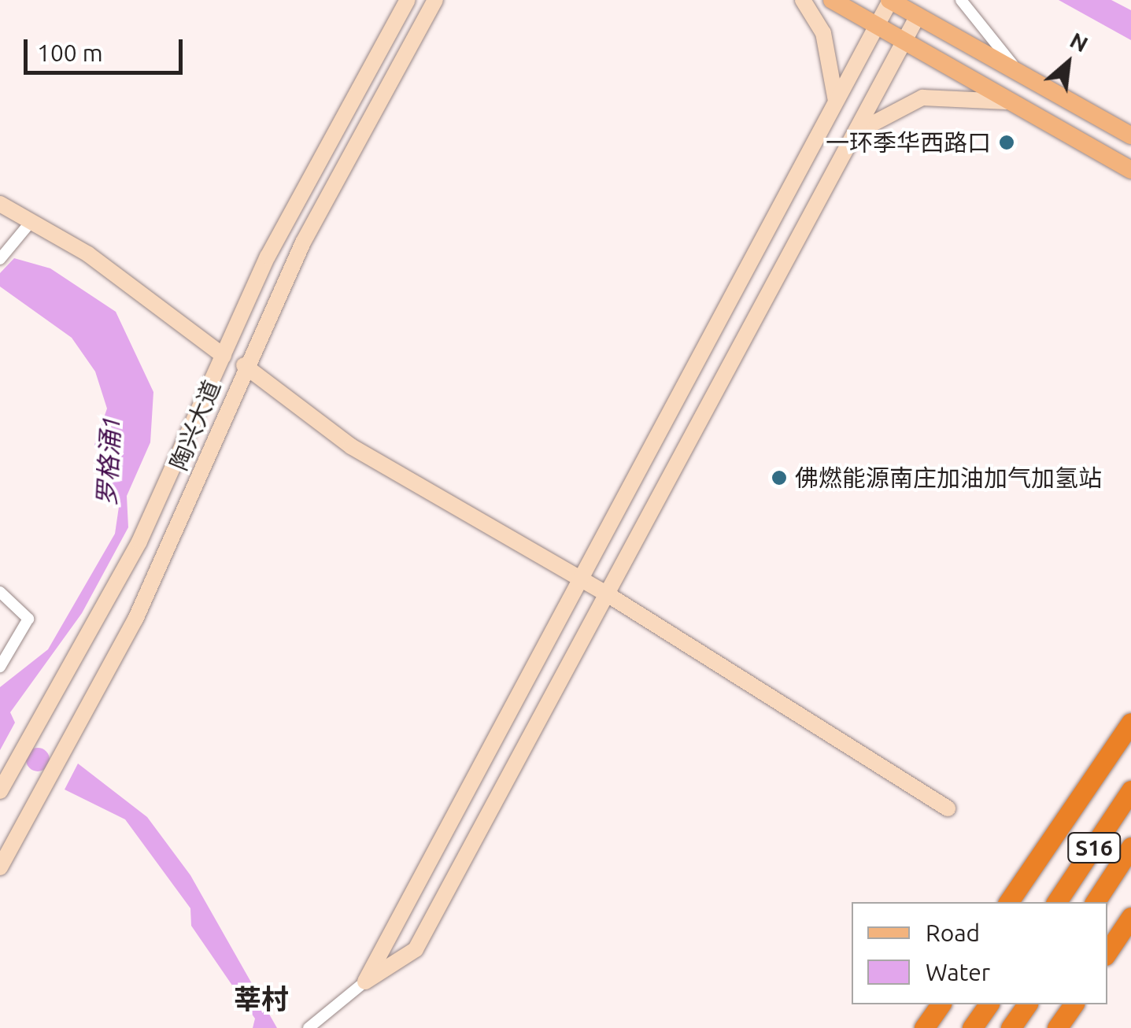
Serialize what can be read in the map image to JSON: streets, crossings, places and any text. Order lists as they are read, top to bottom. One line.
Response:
{"streets":{"highway":["S16"],"street":["陶兴大道"]},"districts":["莘村"],"water":["罗格涌1"],"places":["一环季华西路口","佛燃能源南庄加油加气加氢站"],"legend":["Road","Water"],"scale_bar":"100 m","north":"top right"}
